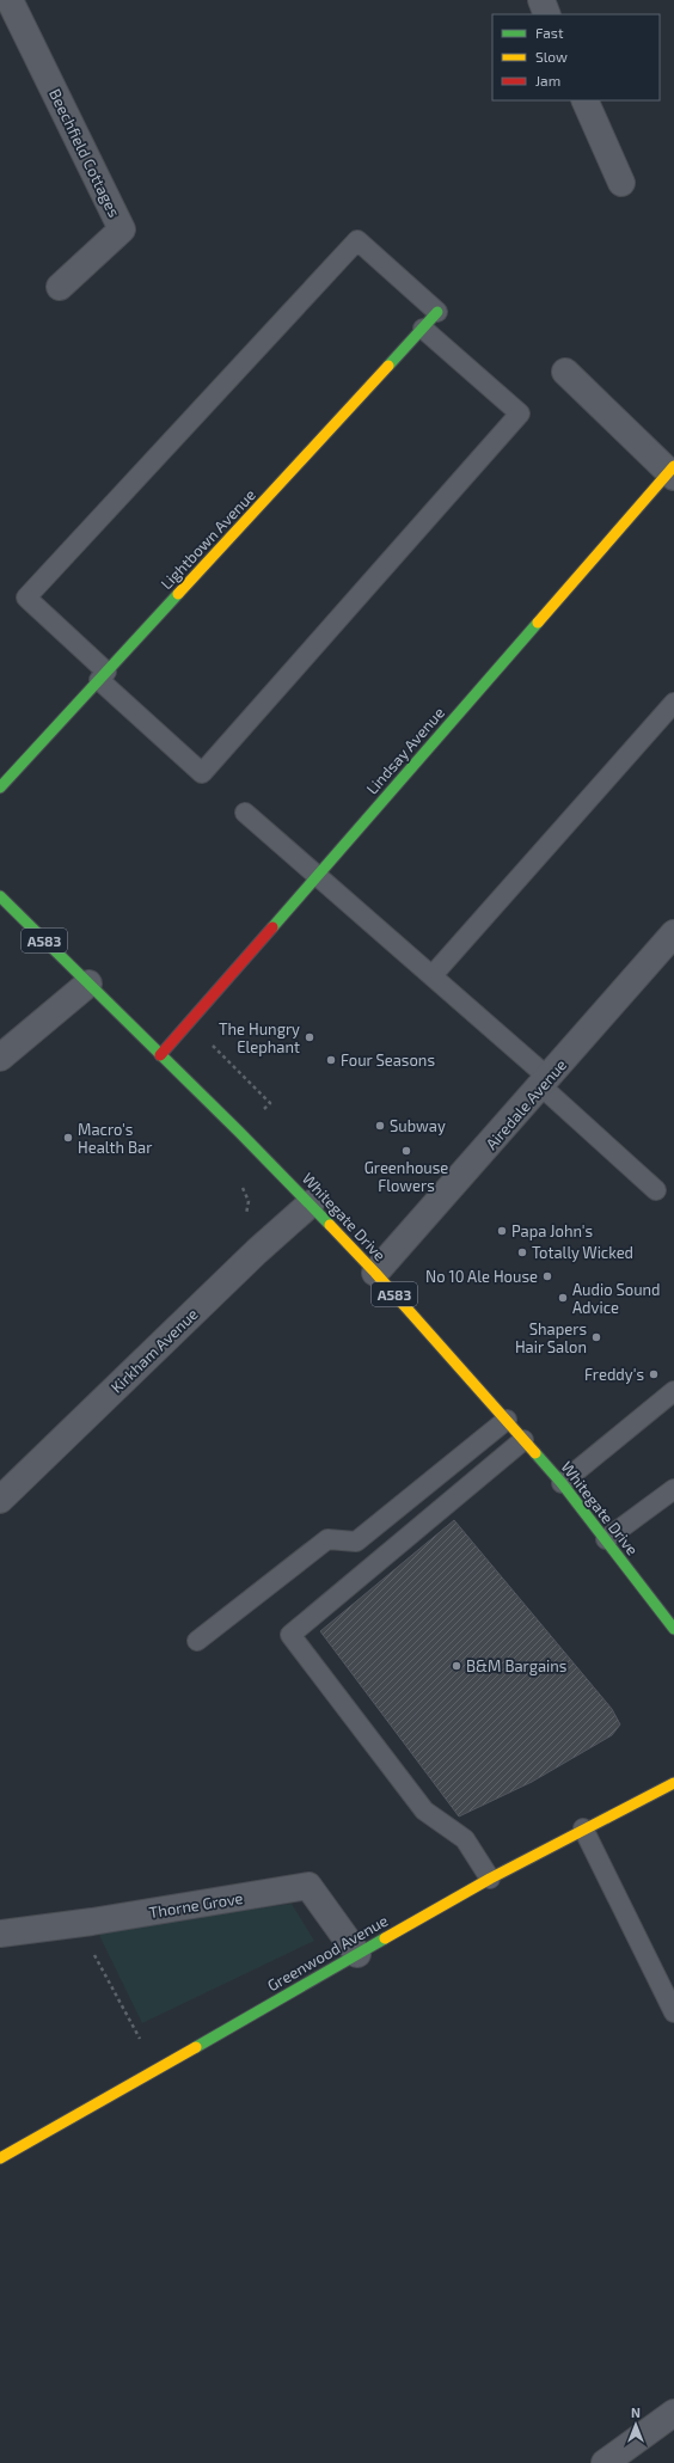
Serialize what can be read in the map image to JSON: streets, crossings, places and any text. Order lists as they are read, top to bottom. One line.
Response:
{"streets":{"street":["Beechfield Cottages","Lightbown Avenue","Lindsay Avenue","A583","Airedale Avenue","Whitegate Drive","Kirkham Avenue","Thorne Grove","Greenwood Avenue"]},"crossings":[["Lindsay Avenue","Whitegate Drive"],["Airedale Avenue","Whitegate Drive"],["Whitegate Drive","Kirkham Avenue"],["Thorne Grove","Greenwood Avenue"]],"places":["The Hungry Elephant","Four Seasons","Subway","Macro's Health Bar","Greenhouse Flowers","Papa John's","Totally Wicked","No 10 Ale House","Audio Sound Advice","Shapers Hair Salon","Freddy's","B&M Bargains"],"legend":["Fast","Slow","Jam"],"north":"top"}
